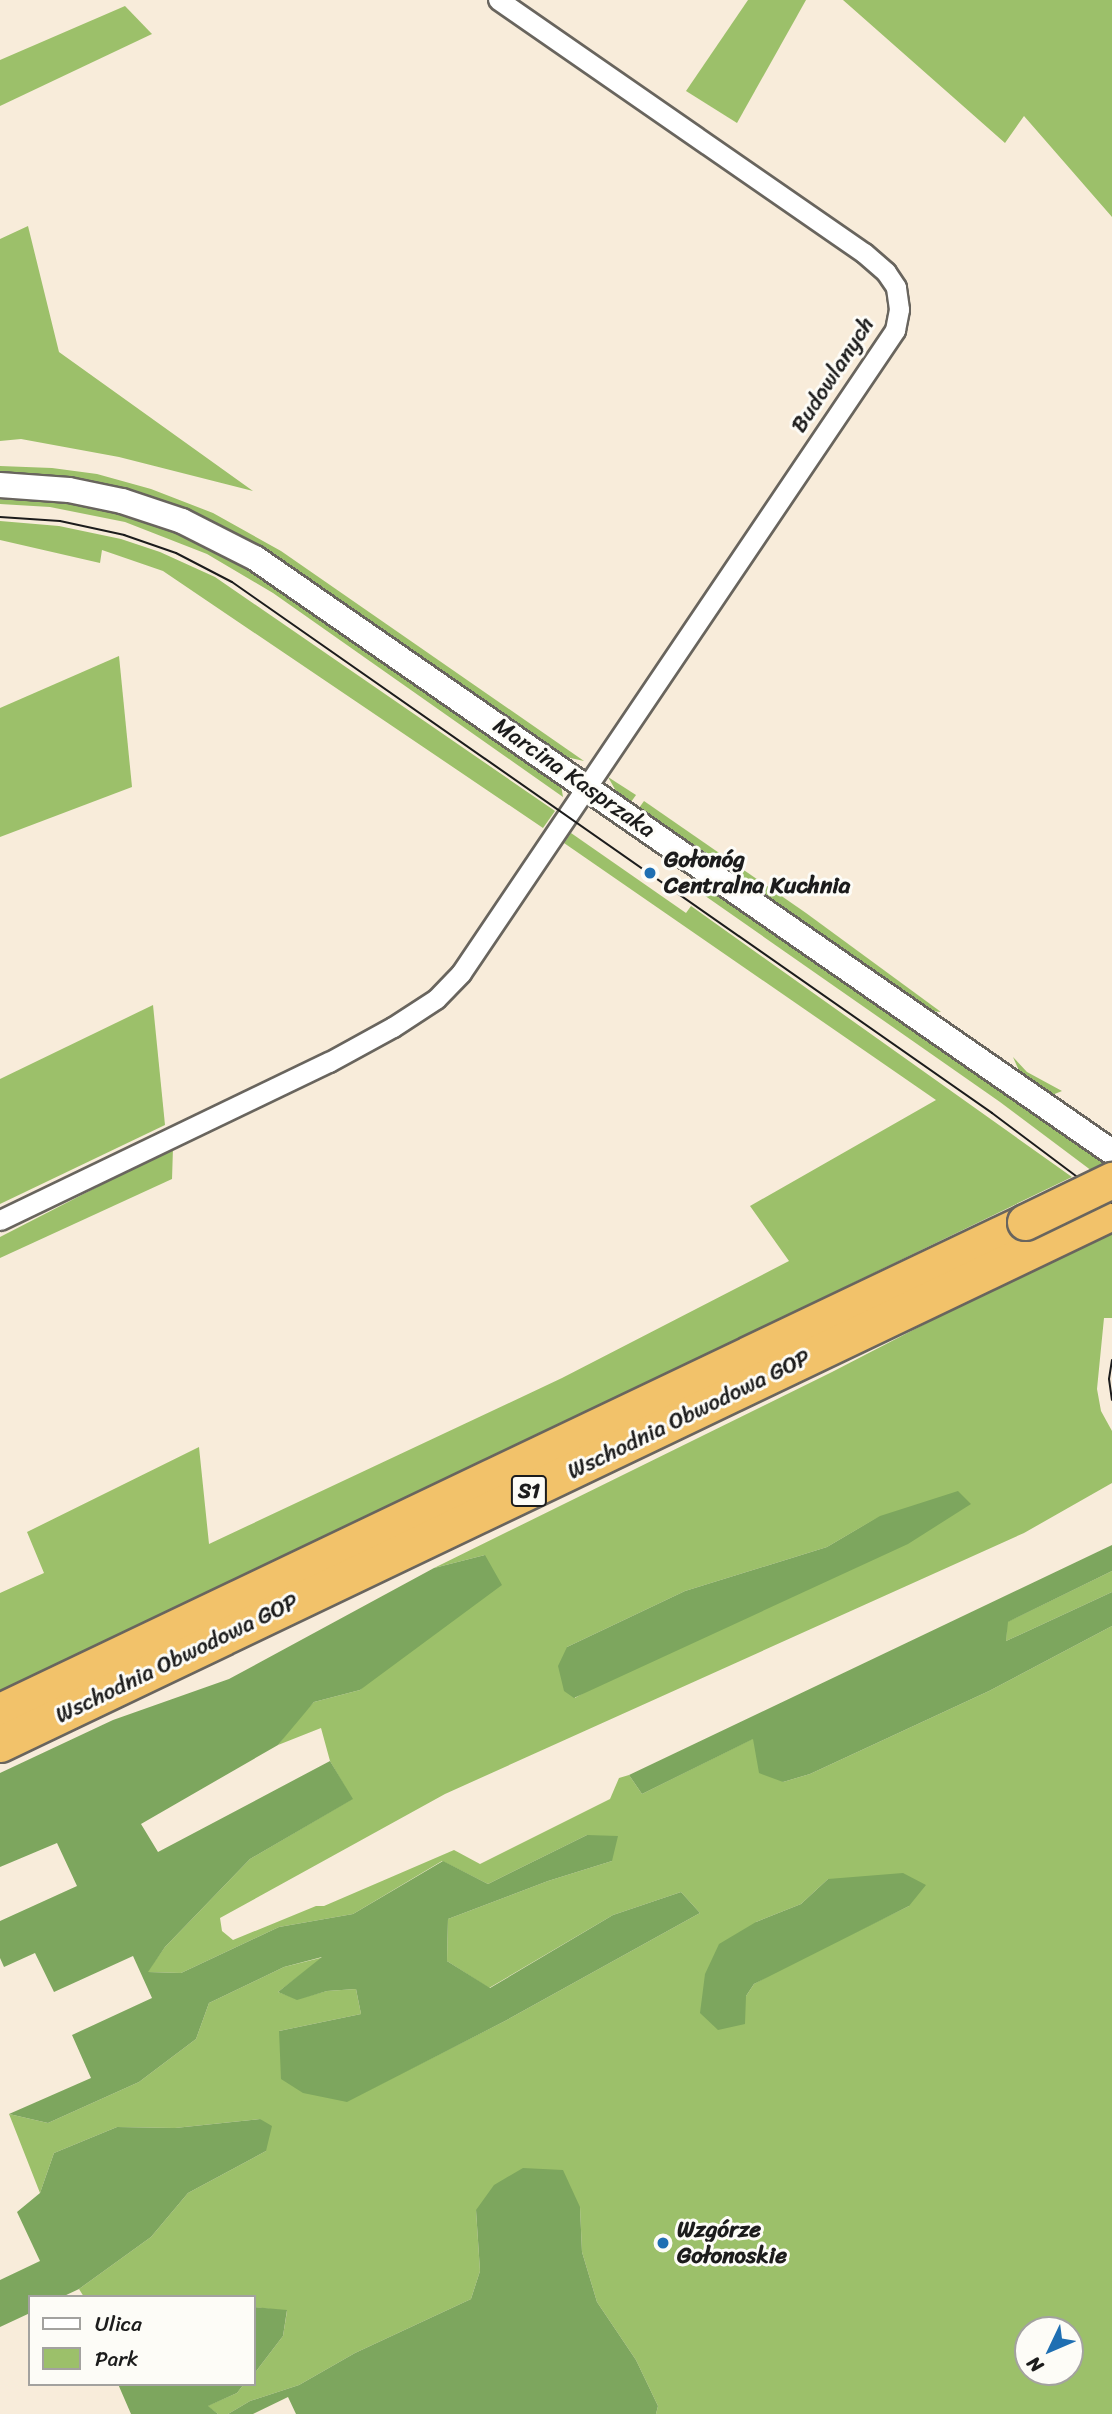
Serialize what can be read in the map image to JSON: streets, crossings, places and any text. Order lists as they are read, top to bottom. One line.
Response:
{"streets":{"highway":["Wschodnia Obwodowa GOP","S1"],"street":["Budowlanych","Marcina Kasprzaka"]},"crossings":[["Budowlanych","Marcina Kasprzaka"]],"places":["Gołonóg Centralna Kuchnia","Wzgórze Gołonoskie"],"legend":["Ulica","Park"],"north":"bottom left"}
